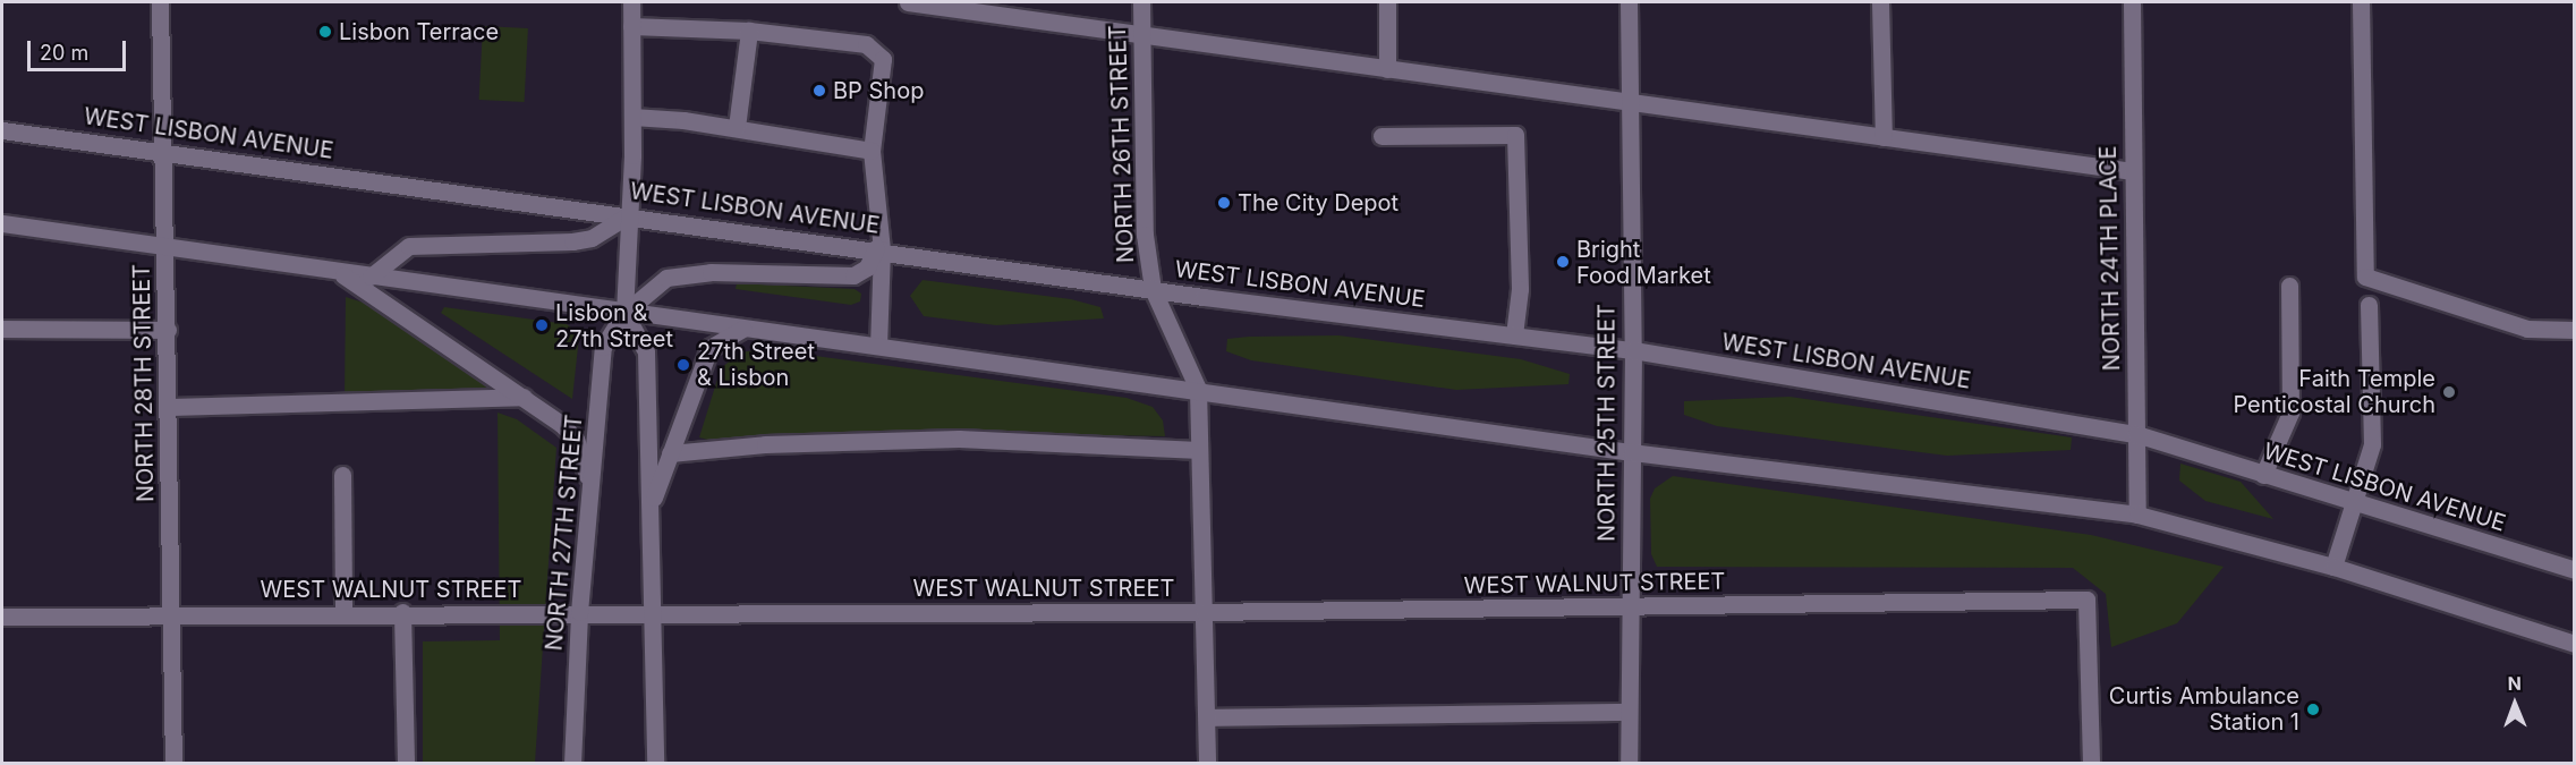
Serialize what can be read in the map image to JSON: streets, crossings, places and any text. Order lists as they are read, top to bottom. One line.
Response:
{"streets":{"main road":["WEST LISBON AVENUE","NORTH 26TH STREET","NORTH 24TH PLACE","NORTH 28TH STREET","NORTH 25TH STREET","NORTH 27TH STREET","WEST WALNUT STREET"]},"crossings":[["WEST LISBON AVENUE","NORTH 26TH STREET"],["WEST LISBON AVENUE","NORTH 24TH PLACE"],["WEST LISBON AVENUE","NORTH 28TH STREET"],["WEST LISBON AVENUE","NORTH 25TH STREET"],["WEST LISBON AVENUE","NORTH 27TH STREET"],["NORTH 26TH STREET","WEST WALNUT STREET"],["NORTH 28TH STREET","WEST WALNUT STREET"],["NORTH 25TH STREET","WEST WALNUT STREET"],["NORTH 27TH STREET","WEST WALNUT STREET"]],"places":["Lisbon Terrace","BP Shop","The City Depot","Bright Food Market","Lisbon & 27th Street","27th Street & Lisbon","Faith Temple Penticostal Church","Curtis Ambulance Station 1"],"scale_bar":"20 m","north":"top"}
